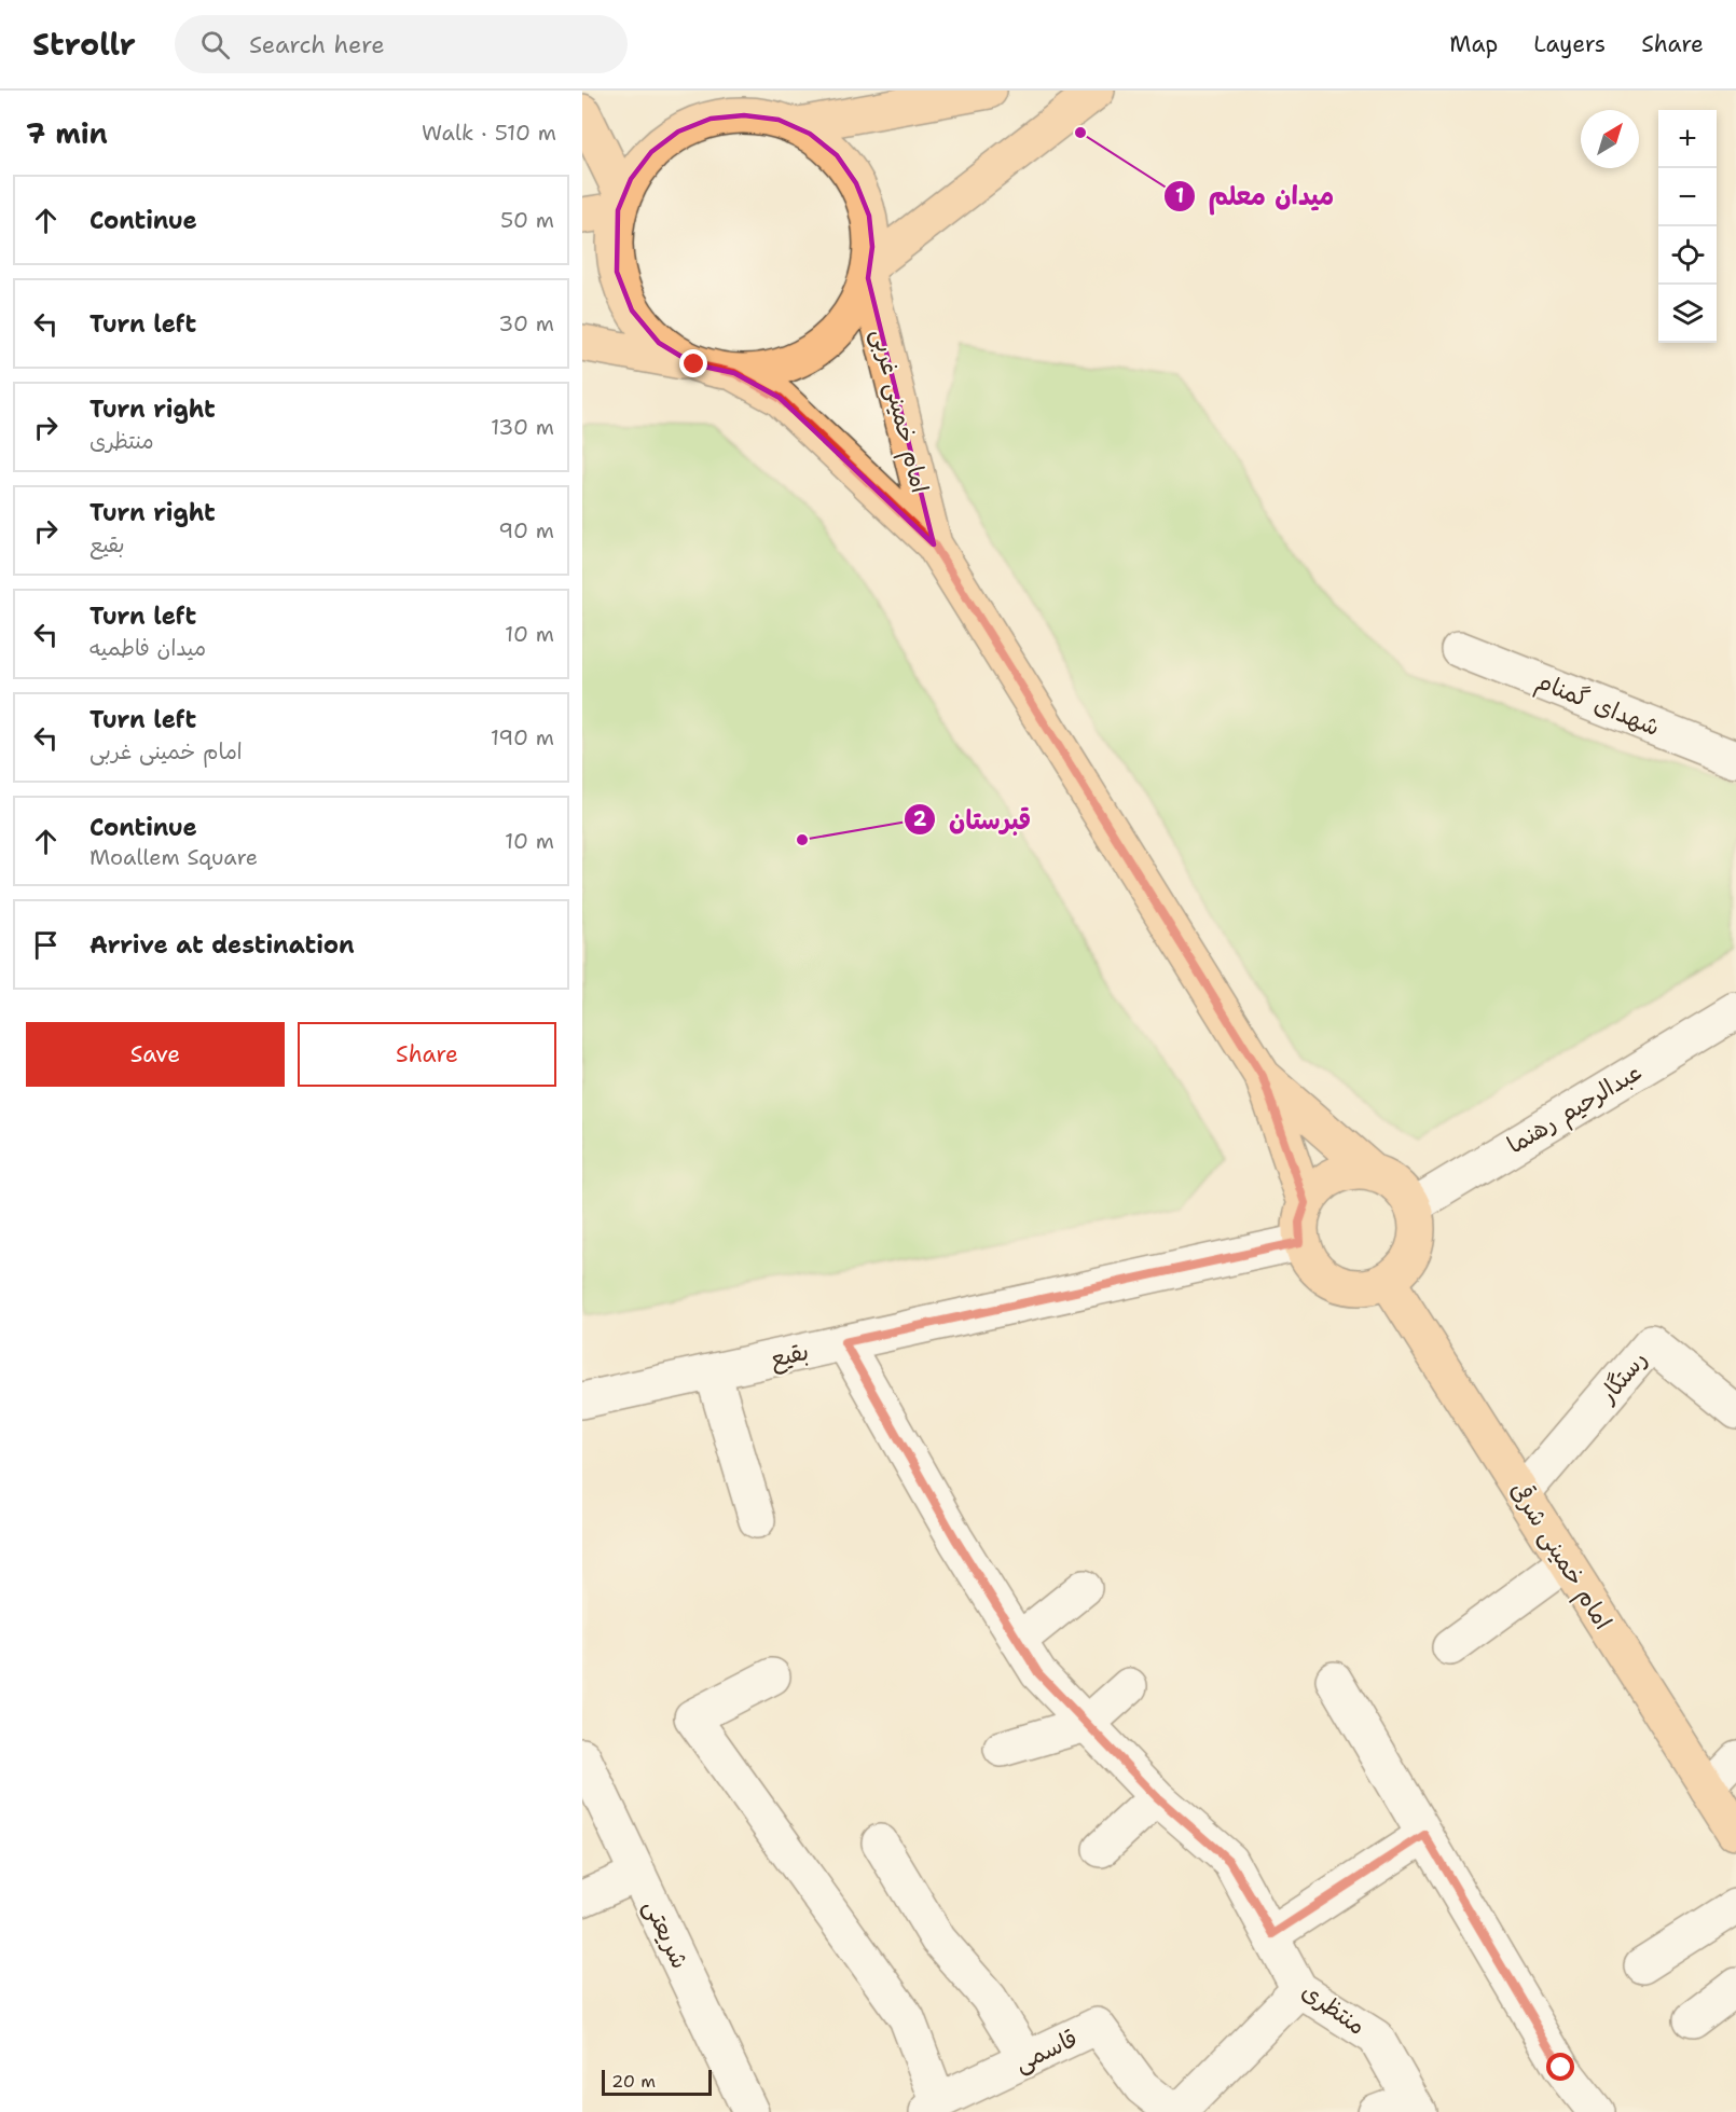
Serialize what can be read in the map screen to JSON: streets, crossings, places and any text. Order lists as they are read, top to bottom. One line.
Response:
{"streets":{"main road":["امام خمینی غربی","امام خمینی شرقی"],"street":["شهدای گمنام","عبدالرحیم رهنما","بقیع","رستگار","شریعتی","منتظری","قاسمی"]},"crossings":[["امام خمینی غربی","عبدالرحیم رهنما"],["امام خمینی غربی","بقیع"],["امام خمینی غربی","امام خمینی شرقی"],["عبدالرحیم رهنما","بقیع"],["عبدالرحیم رهنما","امام خمینی شرقی"],["بقیع","امام خمینی شرقی"],["بقیع","منتظری"],["رستگار","امام خمینی شرقی"]],"places":["میدان معلم","قبرستان"],"scale_bar":"20 m","north":"top right","page":{"header":"Strollr","search":"Search here","nav":["Map","Layers","Share"],"heading":["7 min","Walk · 510 m"],"map_buttons":["+","−"],"list":[["Continue","50 m"],["Turn left","30 m"],["Turn right","منتظری","130 m"],["Turn right","بقیع","90 m"],["Turn left","میدان فاطمیه","10 m"],["Turn left","امام خمینی غربی","190 m"],["Continue","Moallem Square","10 m"],"Arrive at destination"],"buttons":["Save","Share"],"scale":"20 m"}}
